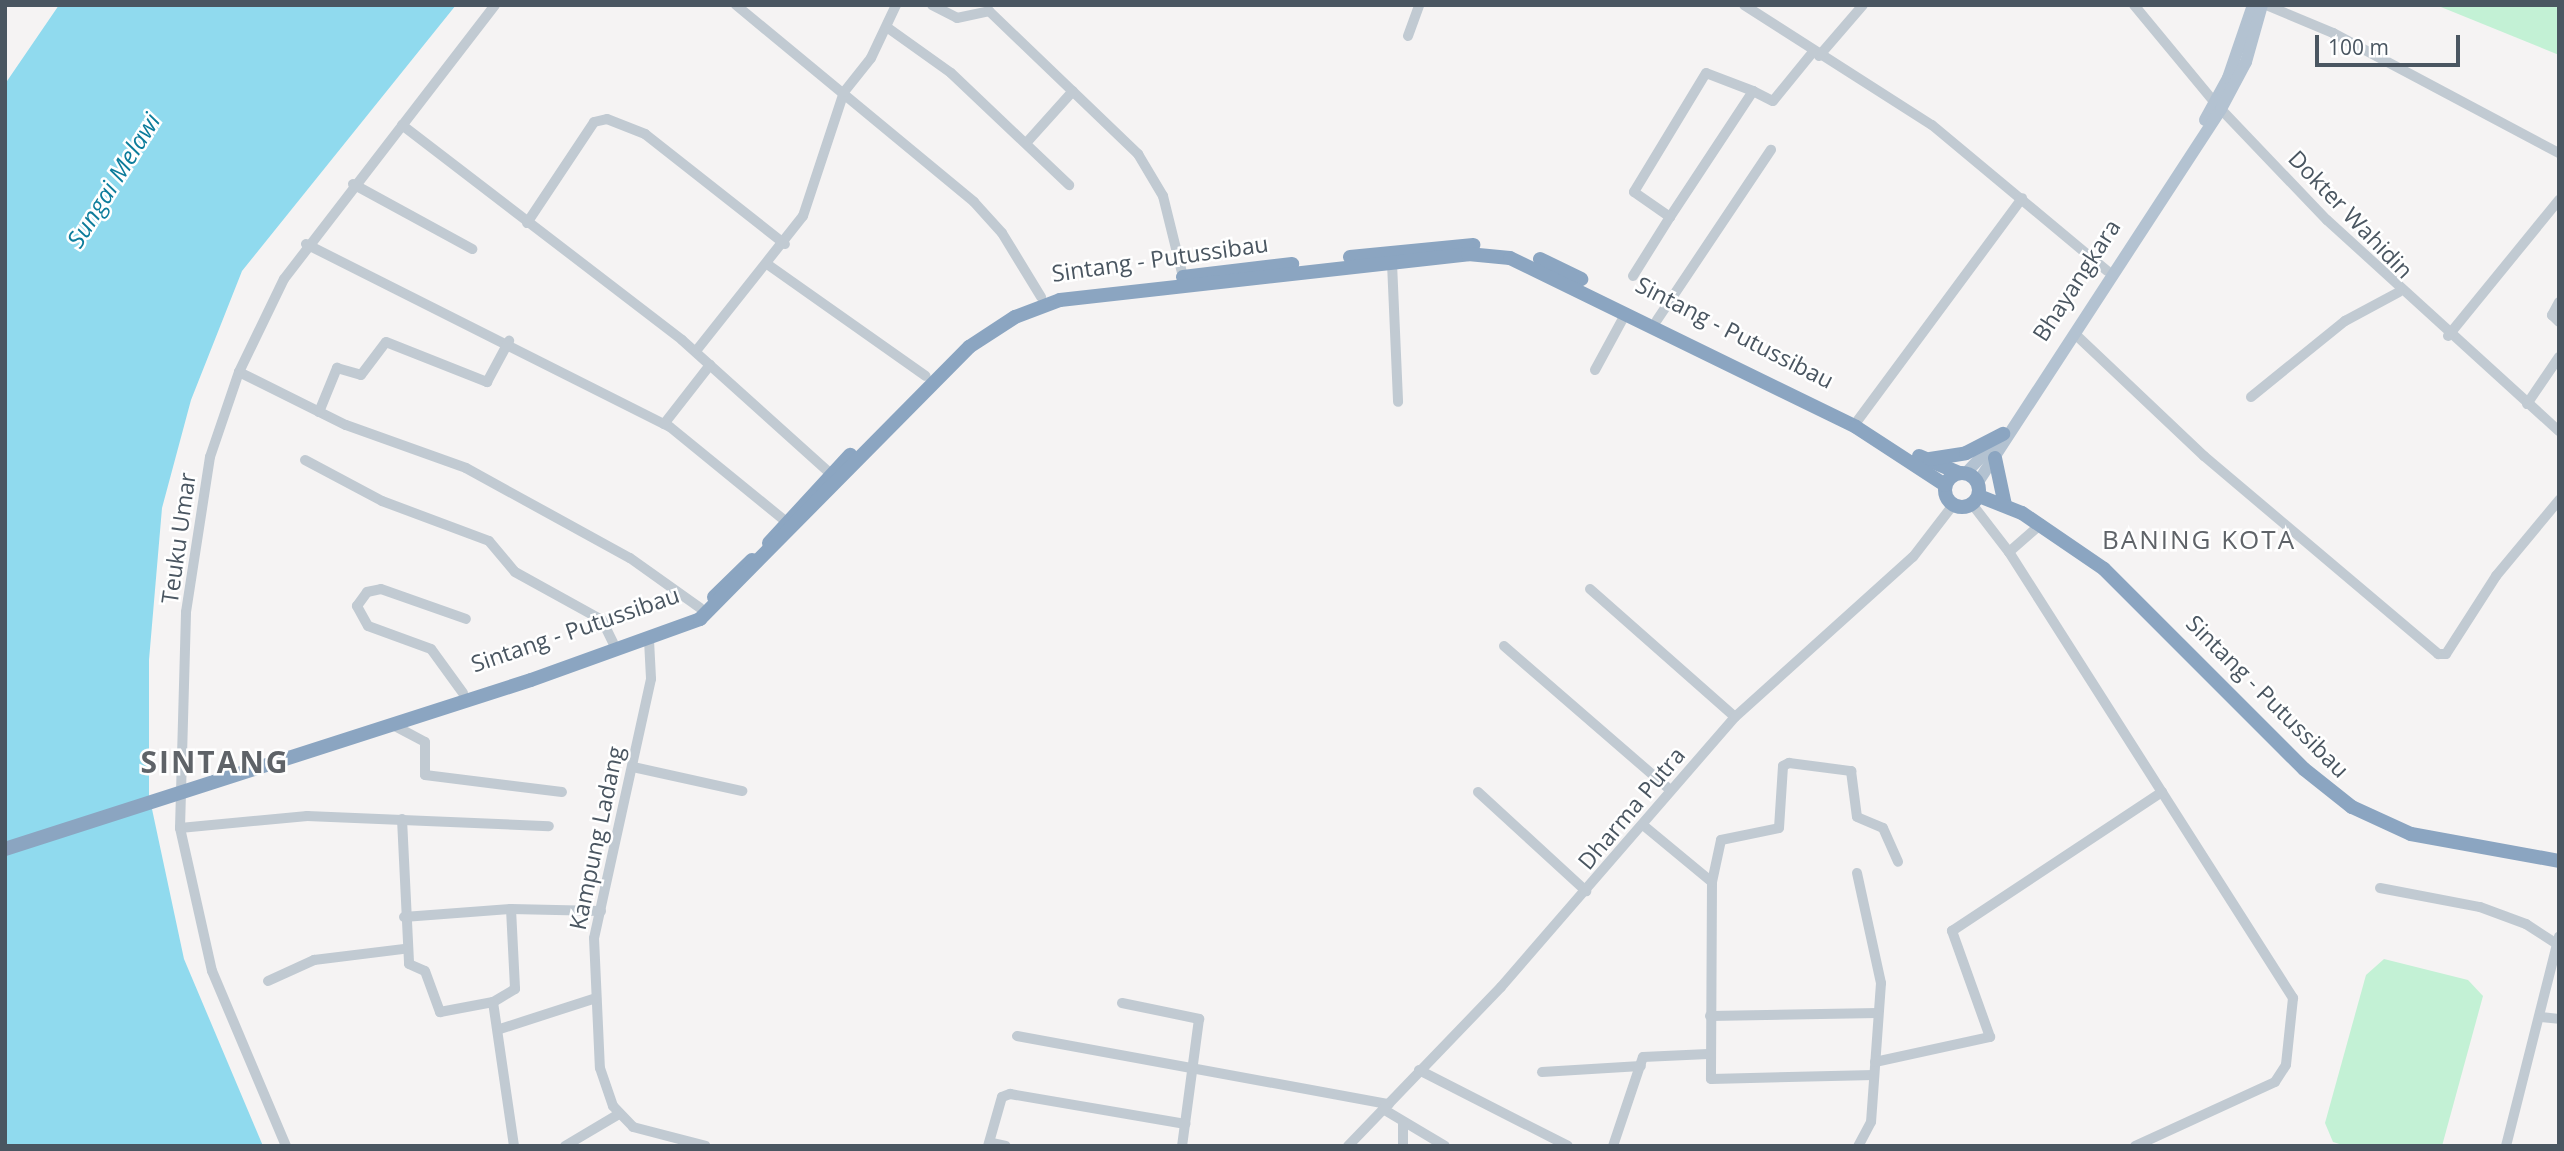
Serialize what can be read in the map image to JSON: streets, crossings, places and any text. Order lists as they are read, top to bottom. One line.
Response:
{"streets":{"highway":["Sintang - Putussibau"],"main road":["Bhayangkara"],"street":["Dokter Wahidin","Teuku Umar","Dharma Putra","Kampung Ladang"]},"crossings":[["Dokter Wahidin","Bhayangkara"],["Sintang - Putussibau","Bhayangkara"],["Sintang - Putussibau","Kampung Ladang"]],"districts":["BANING KOTA","SINTANG"],"water":["Sungai Melawi"],"scale_bar":"100 m"}
